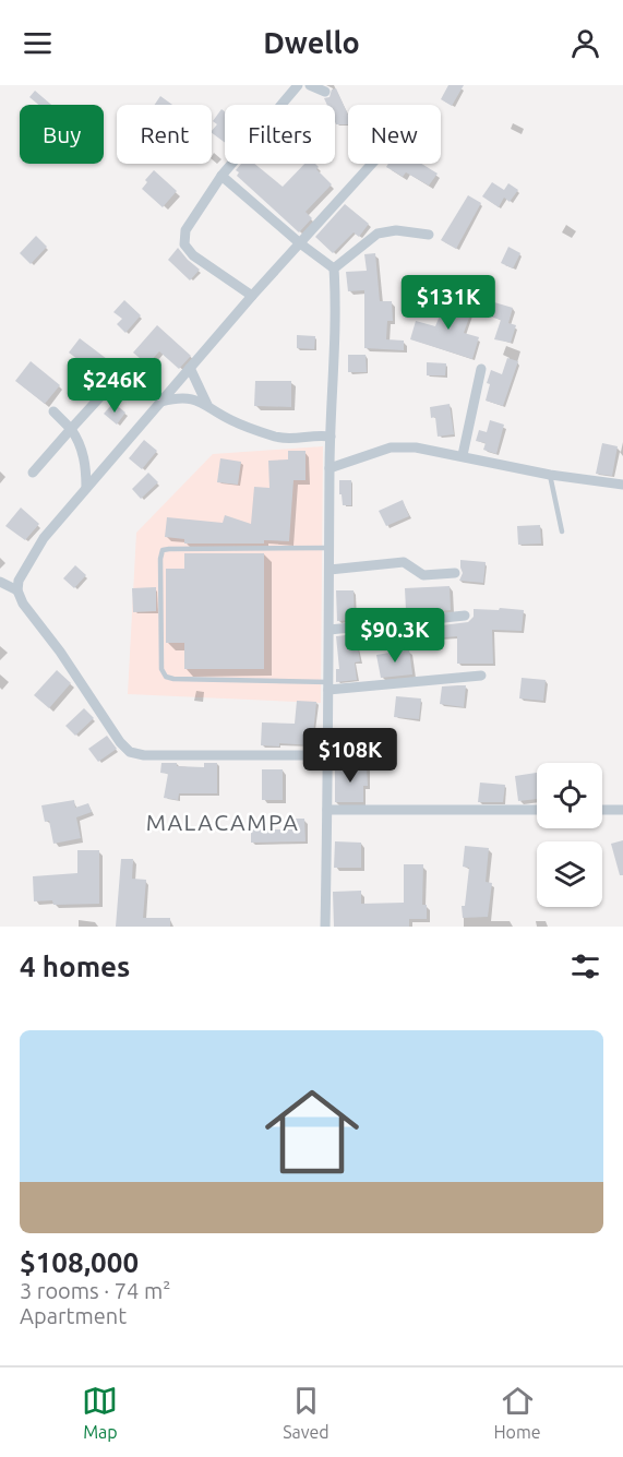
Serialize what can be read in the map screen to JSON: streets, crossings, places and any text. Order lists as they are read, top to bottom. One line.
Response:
{"districts":["MALACAMPA"],"page":{"header":"Dwello","chip":["Buy","Rent","Filters","New"],"price":["$131K","$246K","$90.3K","$108K"],"heading":"4 homes","list":[{"name":"$108,000","note":"3 rooms · 74 m² · Apartment"}],"tabs":["Map","Saved","Home"]}}
